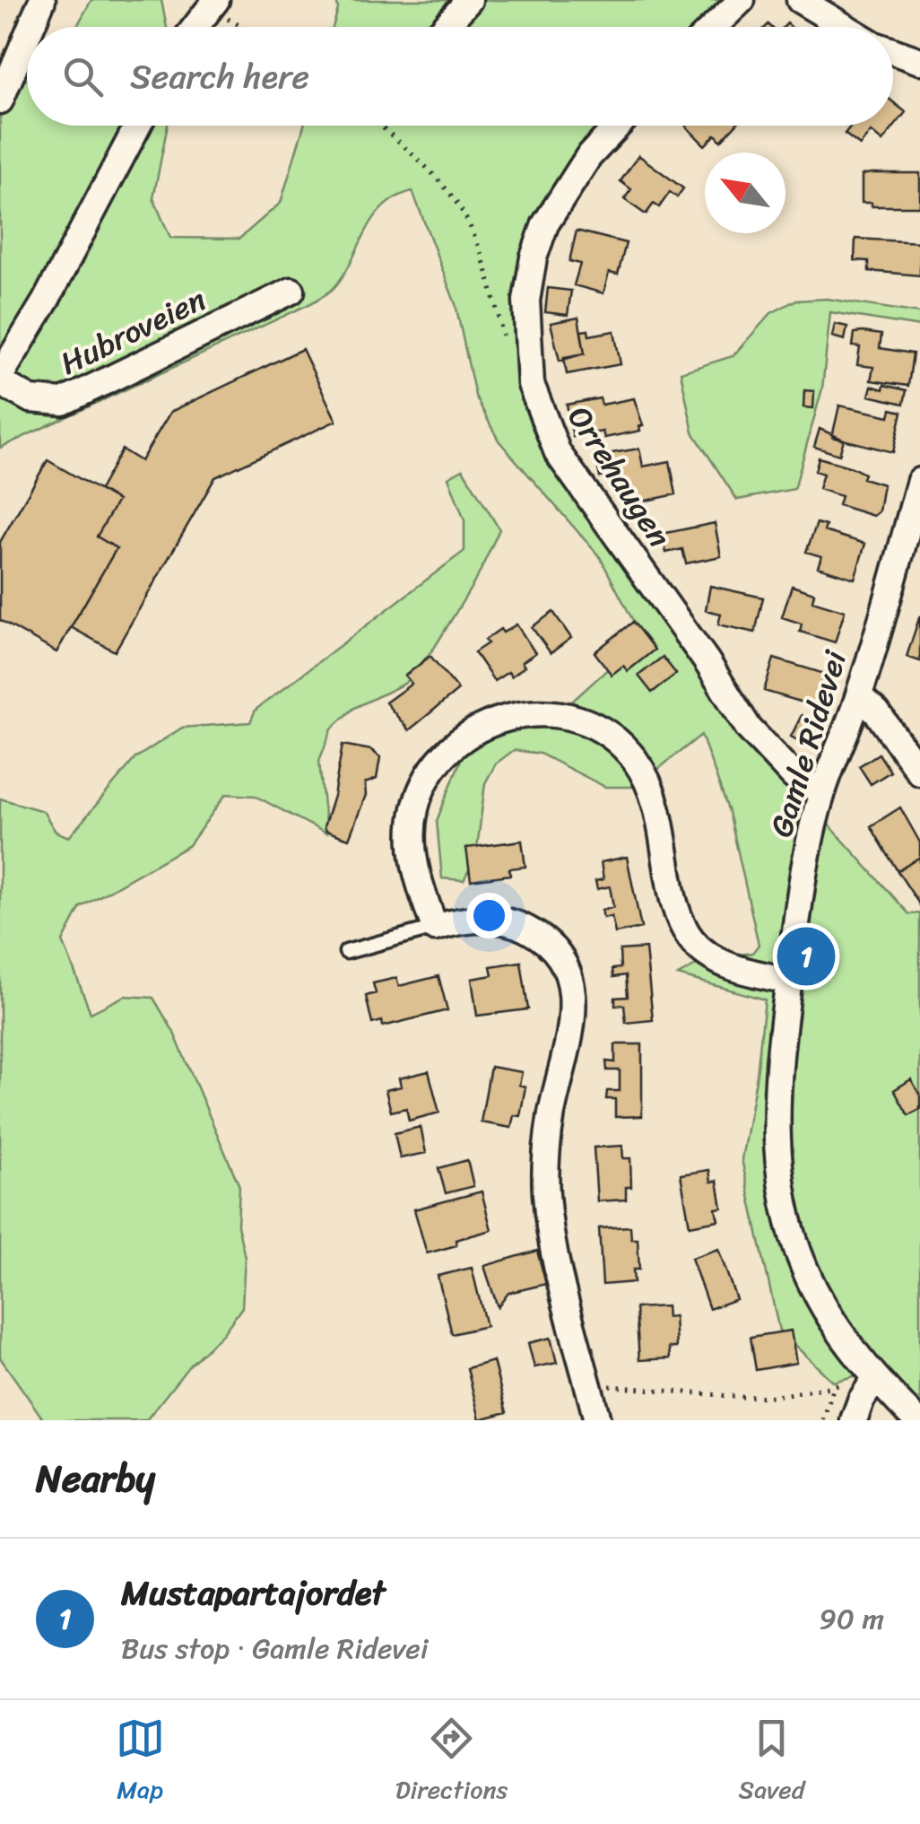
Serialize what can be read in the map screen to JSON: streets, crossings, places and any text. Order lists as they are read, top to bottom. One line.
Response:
{"streets":{"street":["Hubroveien","Orrehaugen","Gamle Ridevei"]},"crossings":[["Orrehaugen","Gamle Ridevei"]],"north":"top left","page":{"search":"Search here","pins":"1","heading":"Nearby","list":[{"mark":"1","name":"Mustapartajordet","note":"Bus stop · Gamle Ridevei","value":"90 m"}],"nav":["Map","Directions","Saved"]}}
